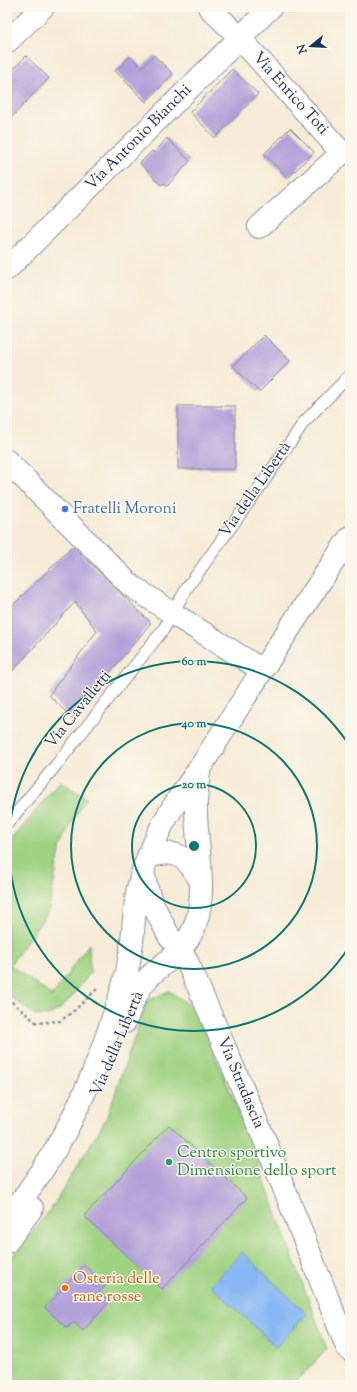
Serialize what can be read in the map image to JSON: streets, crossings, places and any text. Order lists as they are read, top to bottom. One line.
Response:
{"streets":{"street":["Via Enrico Toti","Via Antonio Bianchi","Via della Libertà","Via Stradascia"],"lane":["Via Cavalletti"]},"crossings":[["Via Enrico Toti","Via Antonio Bianchi"],["Via della Libertà","Via Cavalletti"],["Via della Libertà","Via Stradascia"]],"places":["Fratelli Moroni","Centro sportivo Dimensione dello sport","Osteria delle rane rosse"],"north":"left","rings":["60 m","40 m","20 m"]}
